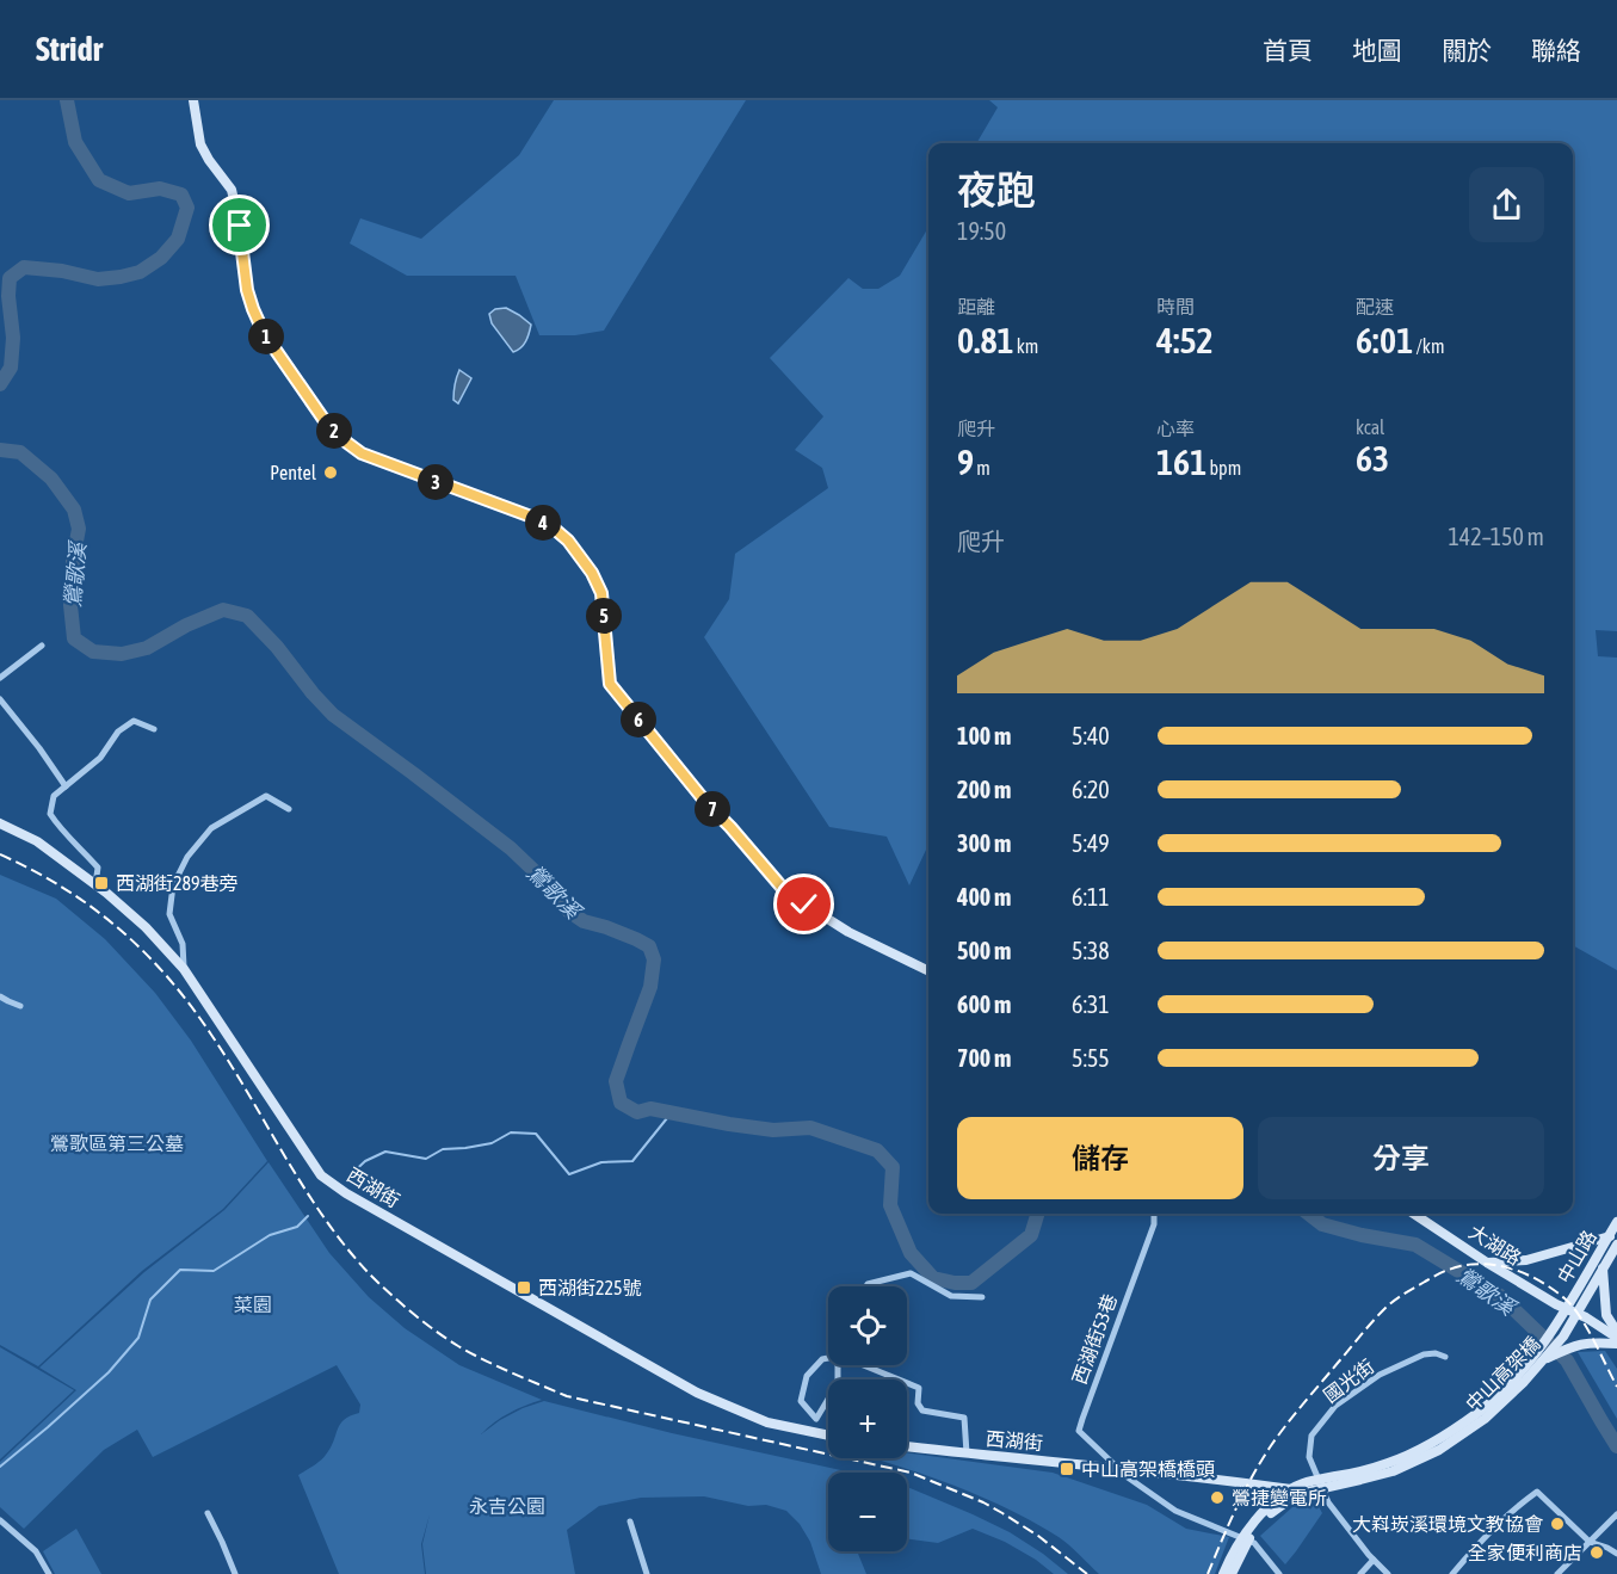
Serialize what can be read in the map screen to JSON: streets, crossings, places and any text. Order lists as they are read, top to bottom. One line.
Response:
{"streets":{"street":["西湖街","大湖路","中山路","西湖街53巷","中山高架橋","國光街"]},"crossings":[["西湖街","西湖街53巷"],["西湖街","中山高架橋"],["大湖路","中山路"],["大湖路","中山高架橋"],["中山路","中山高架橋"]],"water":["鶯歌溪"],"parks":["鶯歌區第三公墓","菜園","永吉公園"],"places":{"other":["Pentel","鶯捷變電所","大嵙崁溪環境文教協會","全家便利商店"],"transit":["西湖街289巷旁","西湖街225號","中山高架橋橋頭"]},"page":{"header":"Stridr","nav":["首頁","地圖","關於","聯絡"],"heading":["夜跑","19:50"],"stats":[["距離","0.81 km"],["時間","4:52"],["配速","6:01 /km"],["爬升","9 m"],["心率","161 bpm"],["kcal","63"]],"pins":["1","2","3","4","5","6","7"],"chart":["爬升","142–150 m"],"list":[{"name":"100 m","note":"5:40"},{"name":"200 m","note":"6:20"},{"name":"300 m","note":"5:49"},{"name":"400 m","note":"6:11"},{"name":"500 m","note":"5:38"},{"name":"600 m","note":"6:31"},{"name":"700 m","note":"5:55"}],"buttons":["儲存","分享"],"map_buttons":["+","−"]}}
